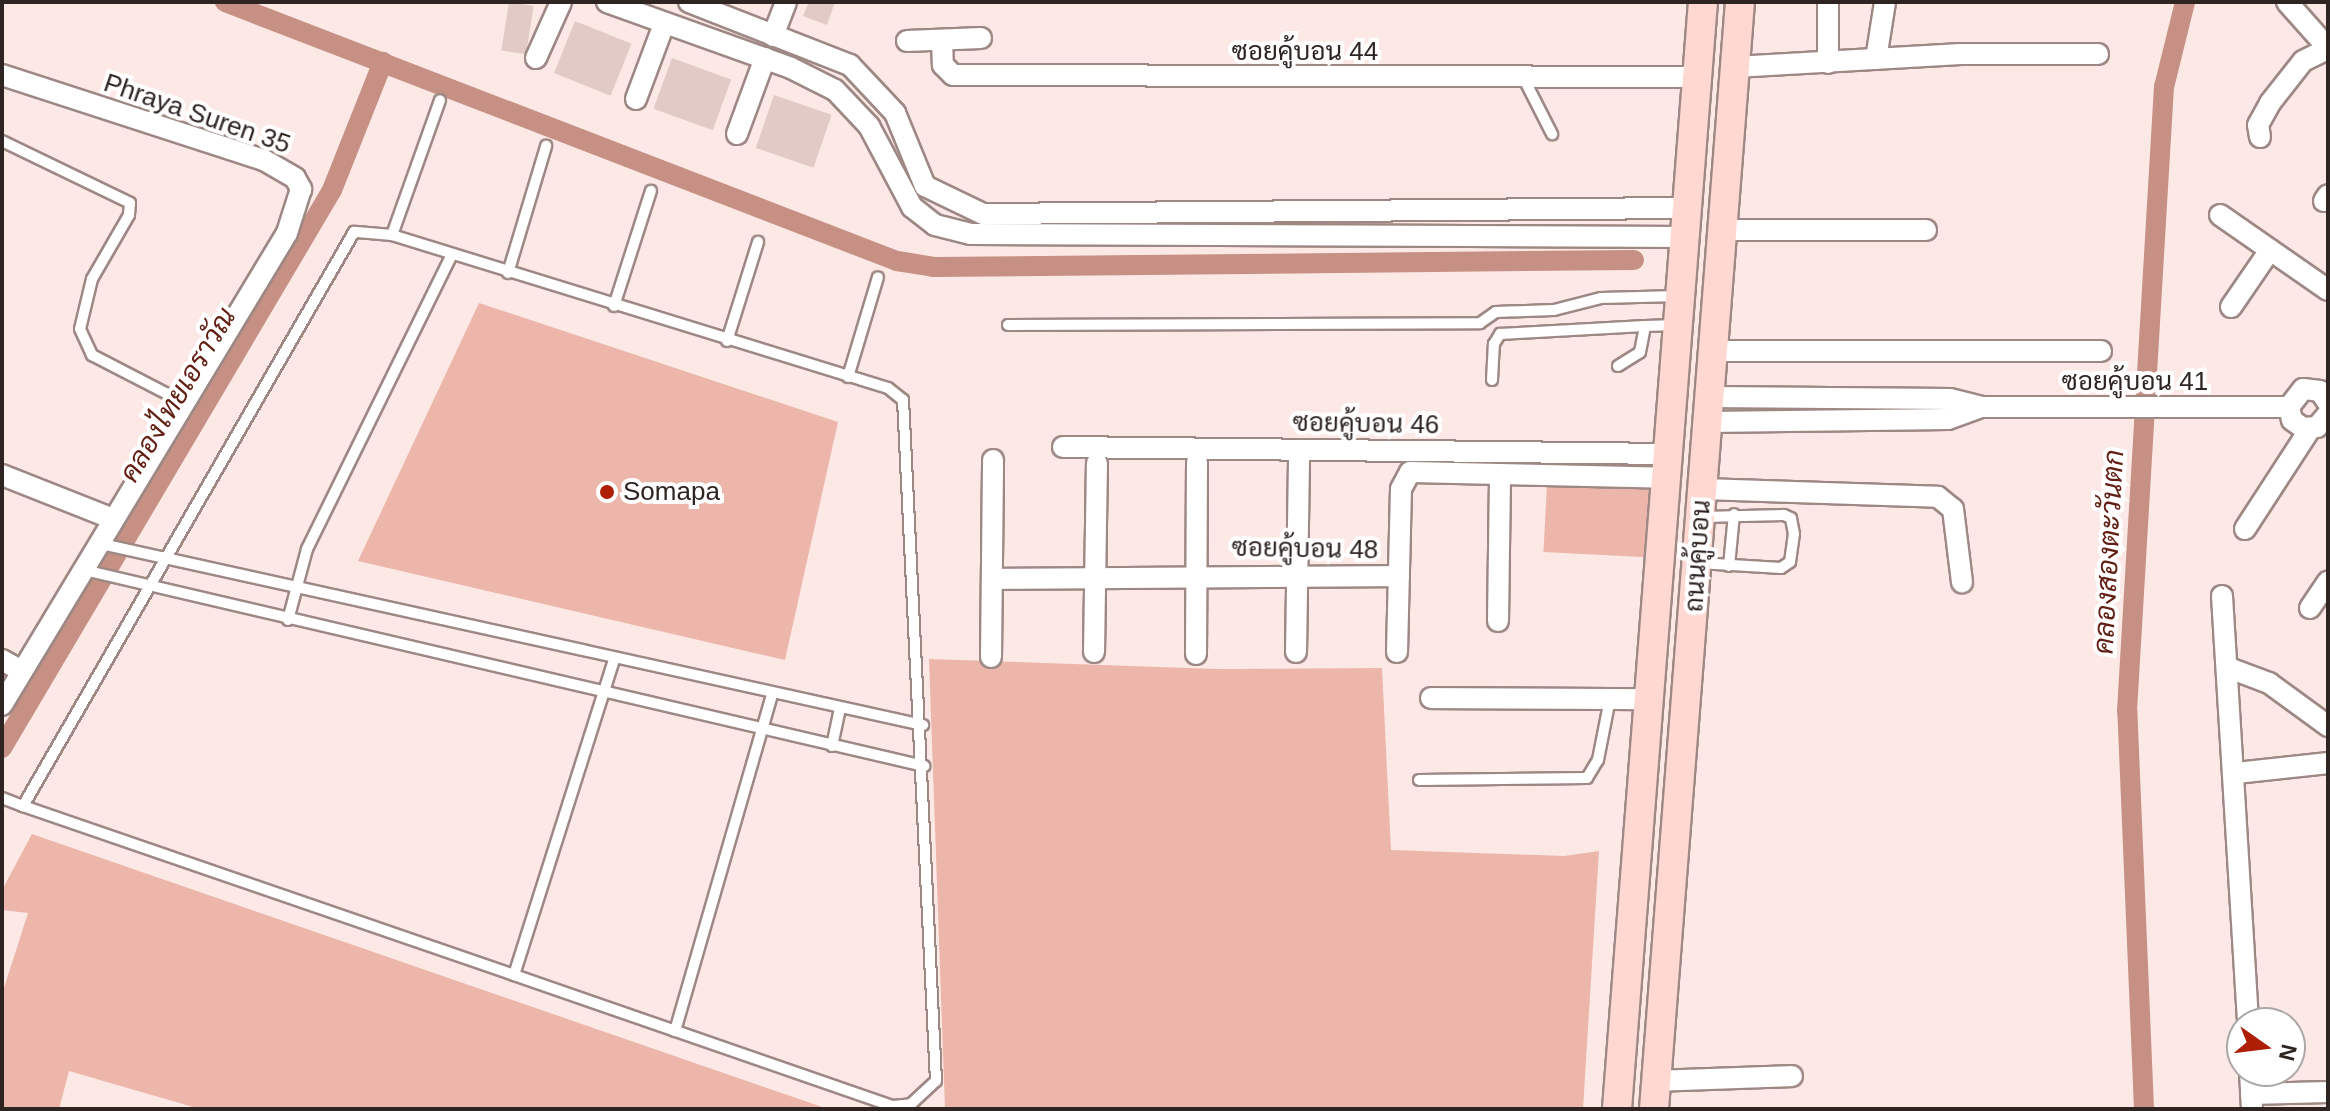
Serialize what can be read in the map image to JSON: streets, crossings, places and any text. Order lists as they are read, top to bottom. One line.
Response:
{"streets":{"main road":["ถนนคู้บอน"],"street":["ซอยคู้บอน 44","Phraya Suren 35","ซอยคู้บอน 41","ซอยคู้บอน 46","ซอยคู้บอน 48"]},"crossings":[["ซอยคู้บอน 44","ถนนคู้บอน"],["ซอยคู้บอน 41","ถนนคู้บอน"],["ซอยคู้บอน 46","ซอยคู้บอน 48"],["ซอยคู้บอน 46","ถนนคู้บอน"],["ซอยคู้บอน 48","ถนนคู้บอน"]],"water":["คลองไทยเอราวัณ","คลองสองตะวันตก"],"places":["Somapa"],"north":"right"}
